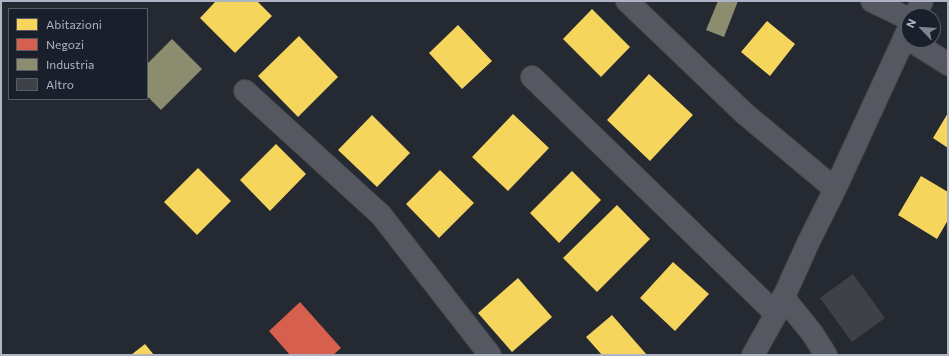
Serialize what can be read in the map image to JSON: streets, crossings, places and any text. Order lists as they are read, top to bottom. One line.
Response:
{"legend":["Abitazioni","Negozi","Industria","Altro"],"north":"top left"}
